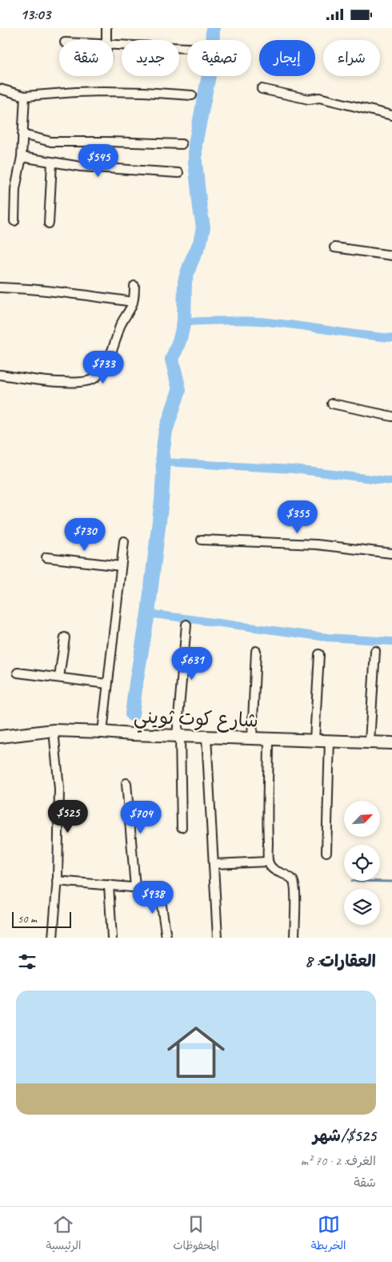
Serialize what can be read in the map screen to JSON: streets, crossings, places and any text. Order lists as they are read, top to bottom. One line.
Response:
{"streets":{"main road":["شارع كوت ثويني"]},"scale_bar":"50 m","north":"top right","page":{"status":"13:03","chip":["شراء","إيجار","تصفية","جديد","شقة"],"price":["$545","$733","$355","$730","$631","$525","$704","$938"],"scale":"50 m","heading":"العقارات: 8","list":[{"name":"$525/شهر","note":"الغرف: 2 · 70 m² · شقة"}],"tabs":["الخريطة","المحفوظات","الرئيسية"]}}
